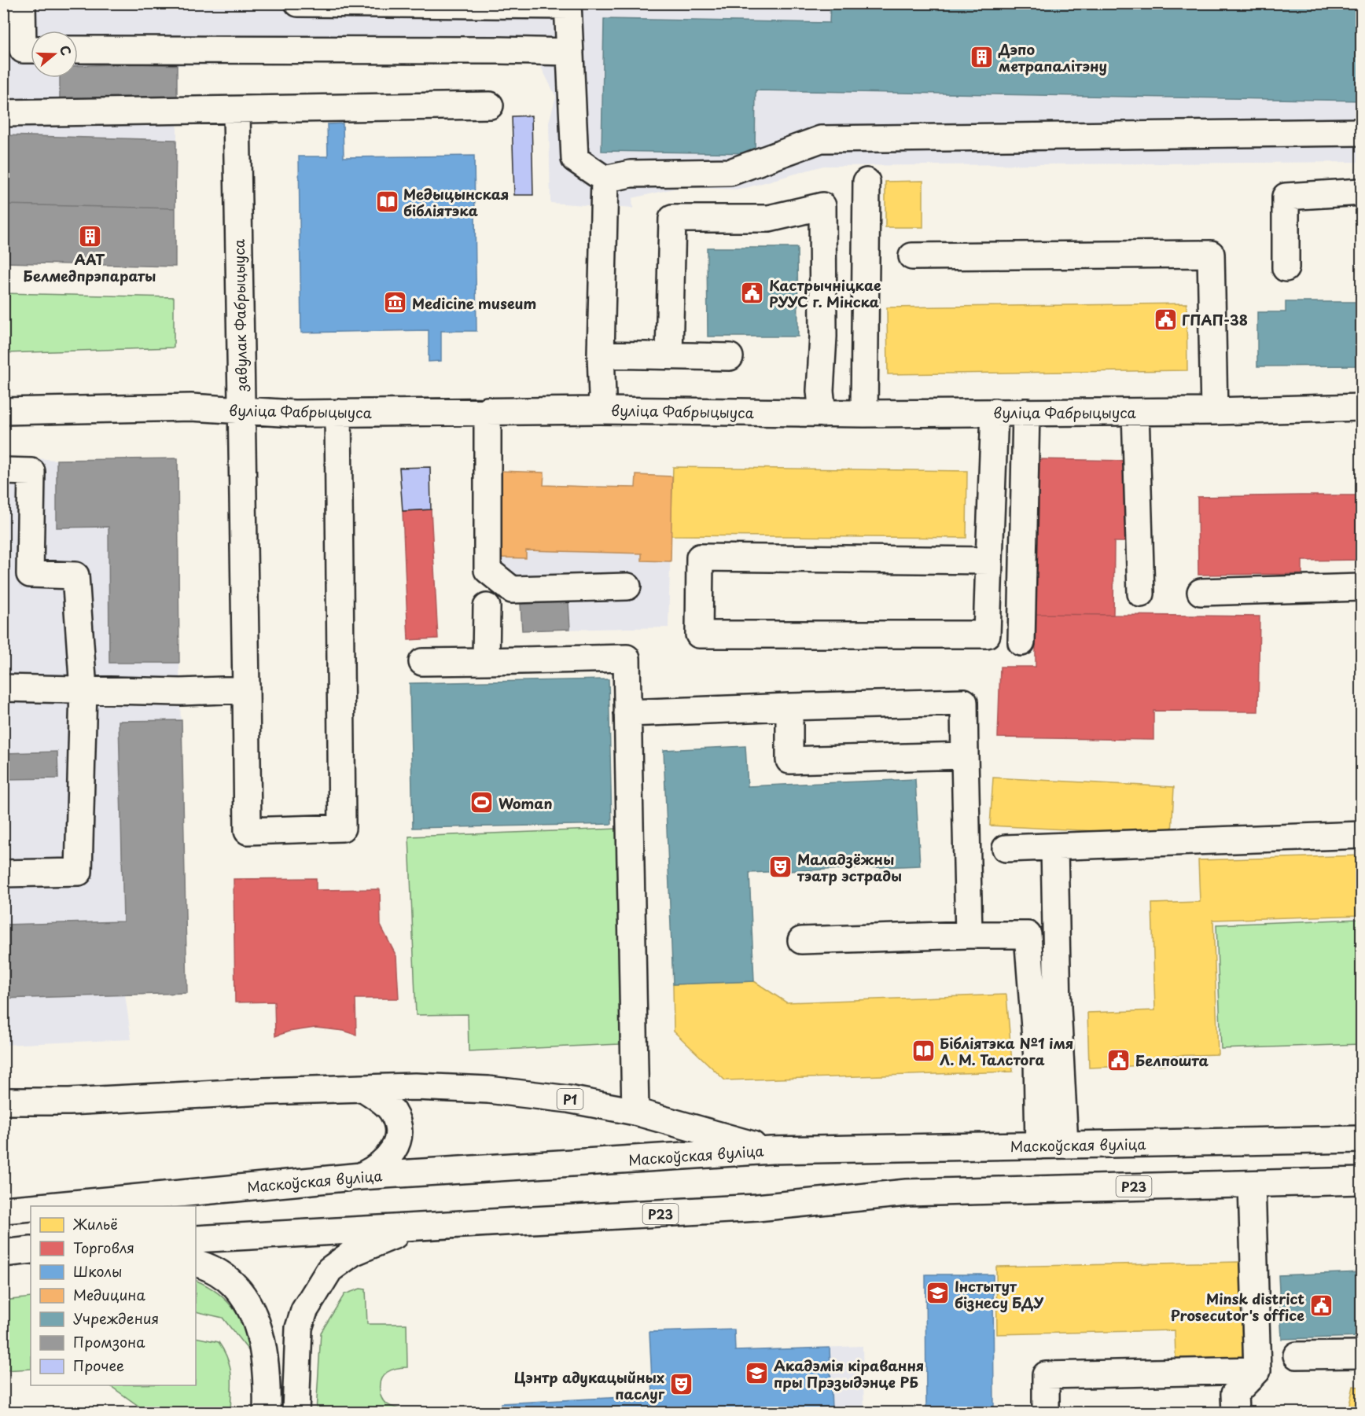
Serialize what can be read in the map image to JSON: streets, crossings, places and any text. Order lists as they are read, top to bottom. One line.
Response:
{"streets":{"main road":["завулак Фабрыцыуса","вуліца Фабрыцыуса","Р1","Маскоўская вуліца","Р23"]},"crossings":[["завулак Фабрыцыуса","вуліца Фабрыцыуса"],["Р1","Маскоўская вуліца"]],"places":{"building":["Дэпо метрапалітэну","ААТ Белмедпрэпараты"],"library":["Медыцынская бібліятэка","Бібліятэка №1 імя Л. М. Талстога"],"public building":["Кастрычніцкае РУУС г. Мінска","ГПАП-38","Белпошта","Minsk district Prosecutor's office"],"museum":["Medicine museum"],"sports":["Woman"],"theatre":["Маладзёжны тэатр эстрады","Цэнтр адукацыйных паслуг"],"school or university":["Інстытут бізнесу БДУ","Акадэмія кіравання пры Прэзыдэнце РБ"]},"legend":["Жильё","Торговля","Школы","Медицина","Учреждения","Промзона","Прочее"],"north":"right"}
